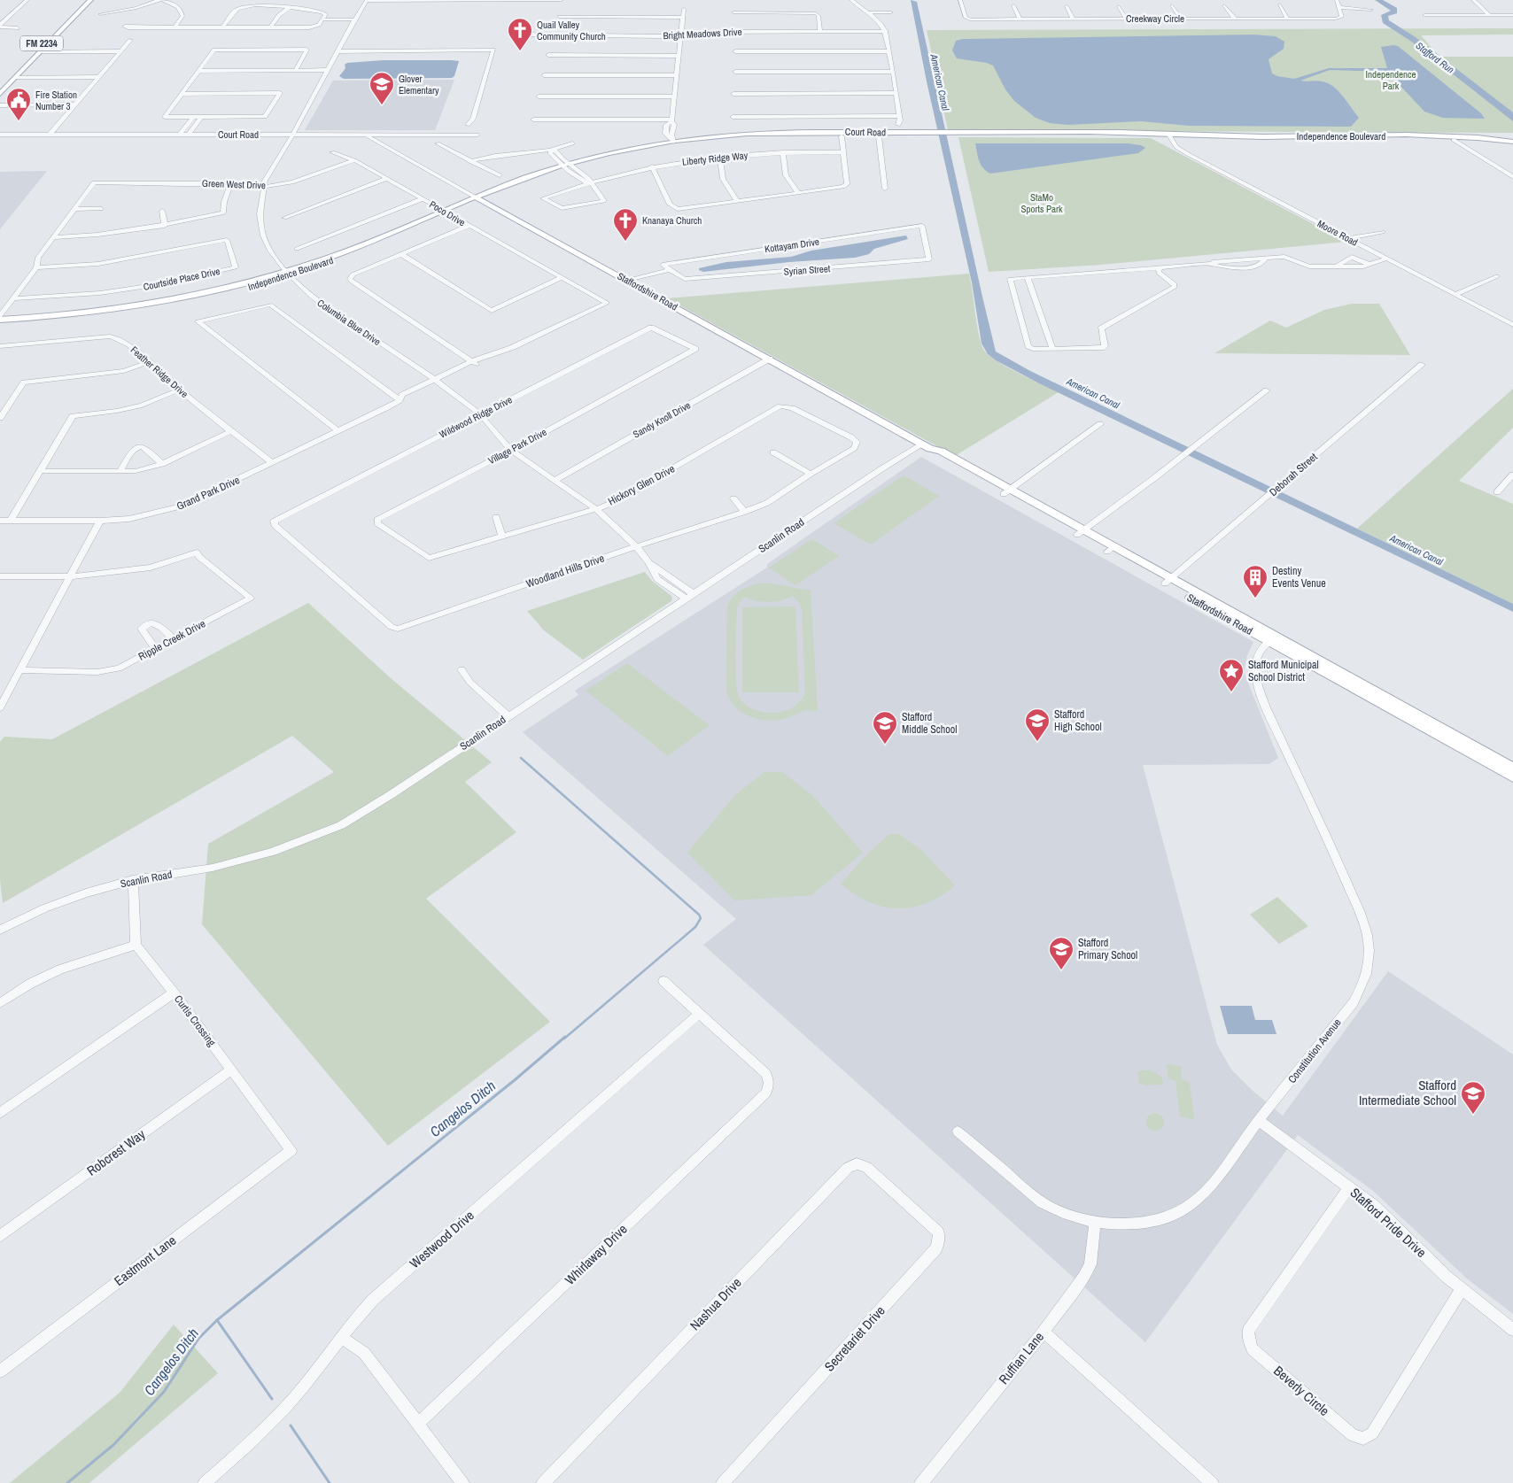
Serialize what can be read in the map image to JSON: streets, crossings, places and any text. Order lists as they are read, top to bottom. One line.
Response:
{"streets":{"main road":["FM 2234","Court Road","Independence Boulevard","Staffordshire Road"],"street":["Creekway Circle","Bright Meadows Drive","Liberty Ridge Way","Green West Drive","Poco Drive","Moore Road","Kottayam Drive","Syrian Street","Courtside Place Drive","Columbia Blue Drive","Feather Ridge Drive","Wildwood Ridge Drive","Sandy Knoll Drive","Village Park Drive","Deborah Street","Hickory Glen Drive","Grand Park Drive","Scanlin Road","Woodland Hills Drive","Ripple Creek Drive","Curtis Crossing","Constitution Avenue","Robcrest Way","Stafford Pride Drive","Westwood Drive","Whirlaway Drive","Eastmont Lane","Nashua Drive","Secretariet Drive","Ruffian Lane","Beverly Circle"]},"crossings":[["Court Road","Independence Boulevard"],["Court Road","Moore Road"],["Court Road","Staffordshire Road"],["Court Road","Columbia Blue Drive"],["Independence Boulevard","Poco Drive"],["Independence Boulevard","Moore Road"],["Independence Boulevard","Staffordshire Road"],["Independence Boulevard","Columbia Blue Drive"],["Green West Drive","Poco Drive"],["Green West Drive","Columbia Blue Drive"],["Poco Drive","Grand Park Drive"],["Kottayam Drive","Syrian Street"],["Staffordshire Road","Sandy Knoll Drive"],["Staffordshire Road","Deborah Street"],["Staffordshire Road","Scanlin Road"],["Staffordshire Road","Constitution Avenue"],["Columbia Blue Drive","Wildwood Ridge Drive"],["Columbia Blue Drive","Sandy Knoll Drive"],["Columbia Blue Drive","Village Park Drive"],["Columbia Blue Drive","Hickory Glen Drive"],["Columbia Blue Drive","Grand Park Drive"],["Columbia Blue Drive","Scanlin Road"],["Columbia Blue Drive","Woodland Hills Drive"],["Feather Ridge Drive","Grand Park Drive"],["Wildwood Ridge Drive","Village Park Drive"],["Wildwood Ridge Drive","Woodland Hills Drive"],["Village Park Drive","Hickory Glen Drive"],["Hickory Glen Drive","Woodland Hills Drive"],["Curtis Crossing","Robcrest Way"],["Curtis Crossing","Eastmont Lane"],["Constitution Avenue","Stafford Pride Drive"],["Constitution Avenue","Ruffian Lane"],["Stafford Pride Drive","Beverly Circle"],["Westwood Drive","Whirlaway Drive"],["Nashua Drive","Secretariet Drive"]],"water":["Stafford Run","American Canal","Cangelos Ditch"],"parks":["Independence Park","StaMo Sports Park"],"places":{"church":["Quail Valley Community Church","Knanaya Church"],"school or university":["Glover Elementary","Stafford High School","Stafford Middle School","Stafford Primary School","Stafford Intermediate School"],"public building":["Fire Station Number 3"],"building":["Destiny Events Venue"],"place":["Stafford Municipal School District"]}}
